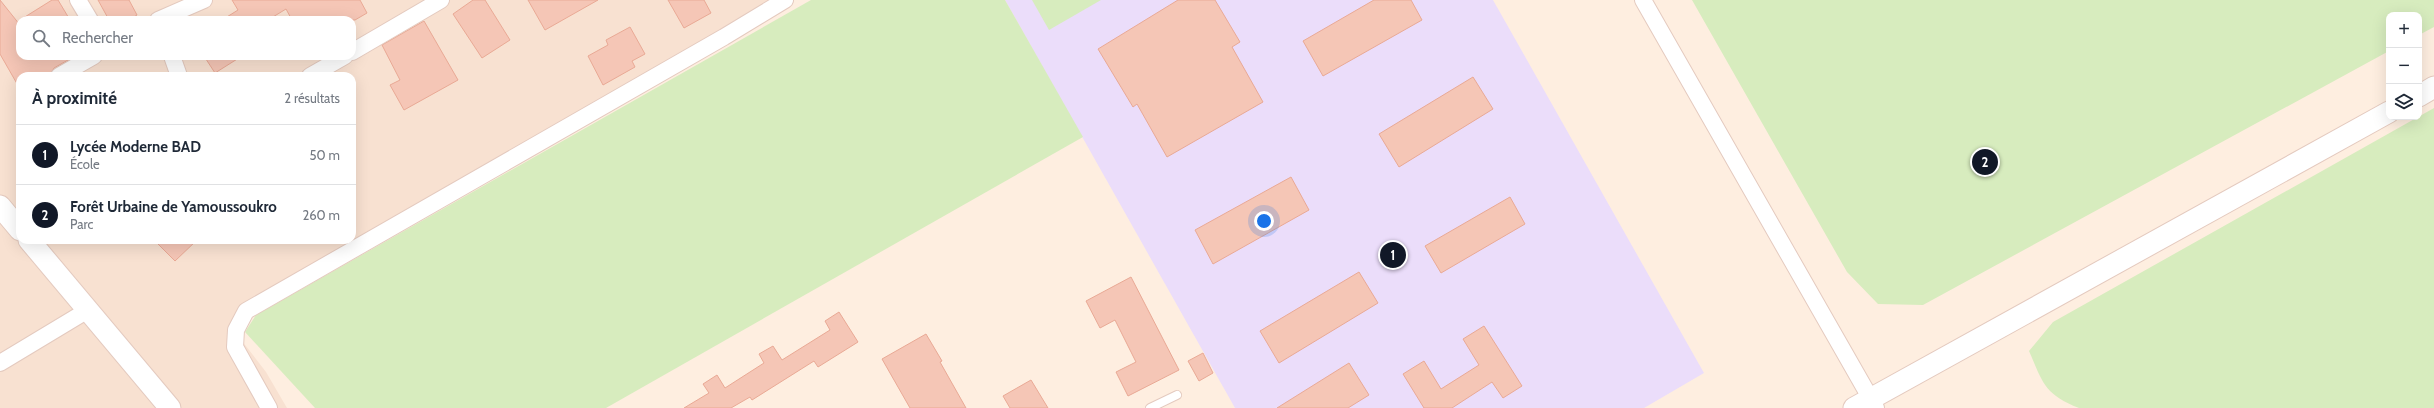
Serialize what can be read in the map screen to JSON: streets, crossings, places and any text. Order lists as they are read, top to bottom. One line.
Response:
{"page":{"map_buttons":["+","−"],"search":"Rechercher","heading":["À proximité","2 résultats"],"list":[{"mark":"1","name":"Lycée Moderne BAD","note":"École","value":"50 m"},{"mark":"2","name":"Forêt Urbaine de Yamoussoukro","note":"Parc","value":"260 m"}],"pins":["2","1"]}}
